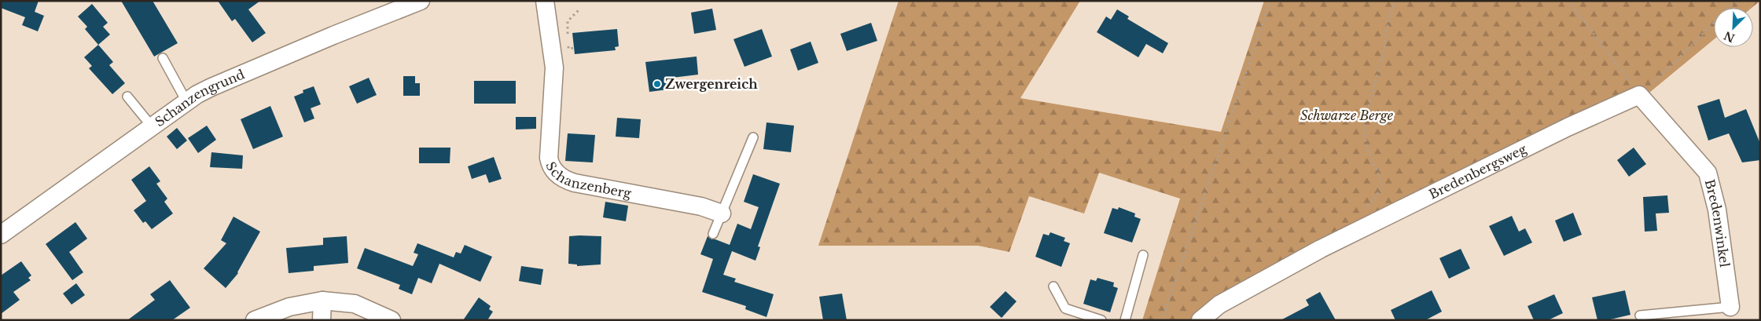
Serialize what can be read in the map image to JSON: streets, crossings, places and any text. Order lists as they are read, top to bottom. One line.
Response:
{"streets":{"street":["Schanzengrund","Bredenbergsweg","Schanzenberg","Bredenwinkel"]},"crossings":[["Bredenbergsweg","Bredenwinkel"]],"parks":["Schwarze Berge"],"places":["Zwergenreich"],"north":"bottom left"}
